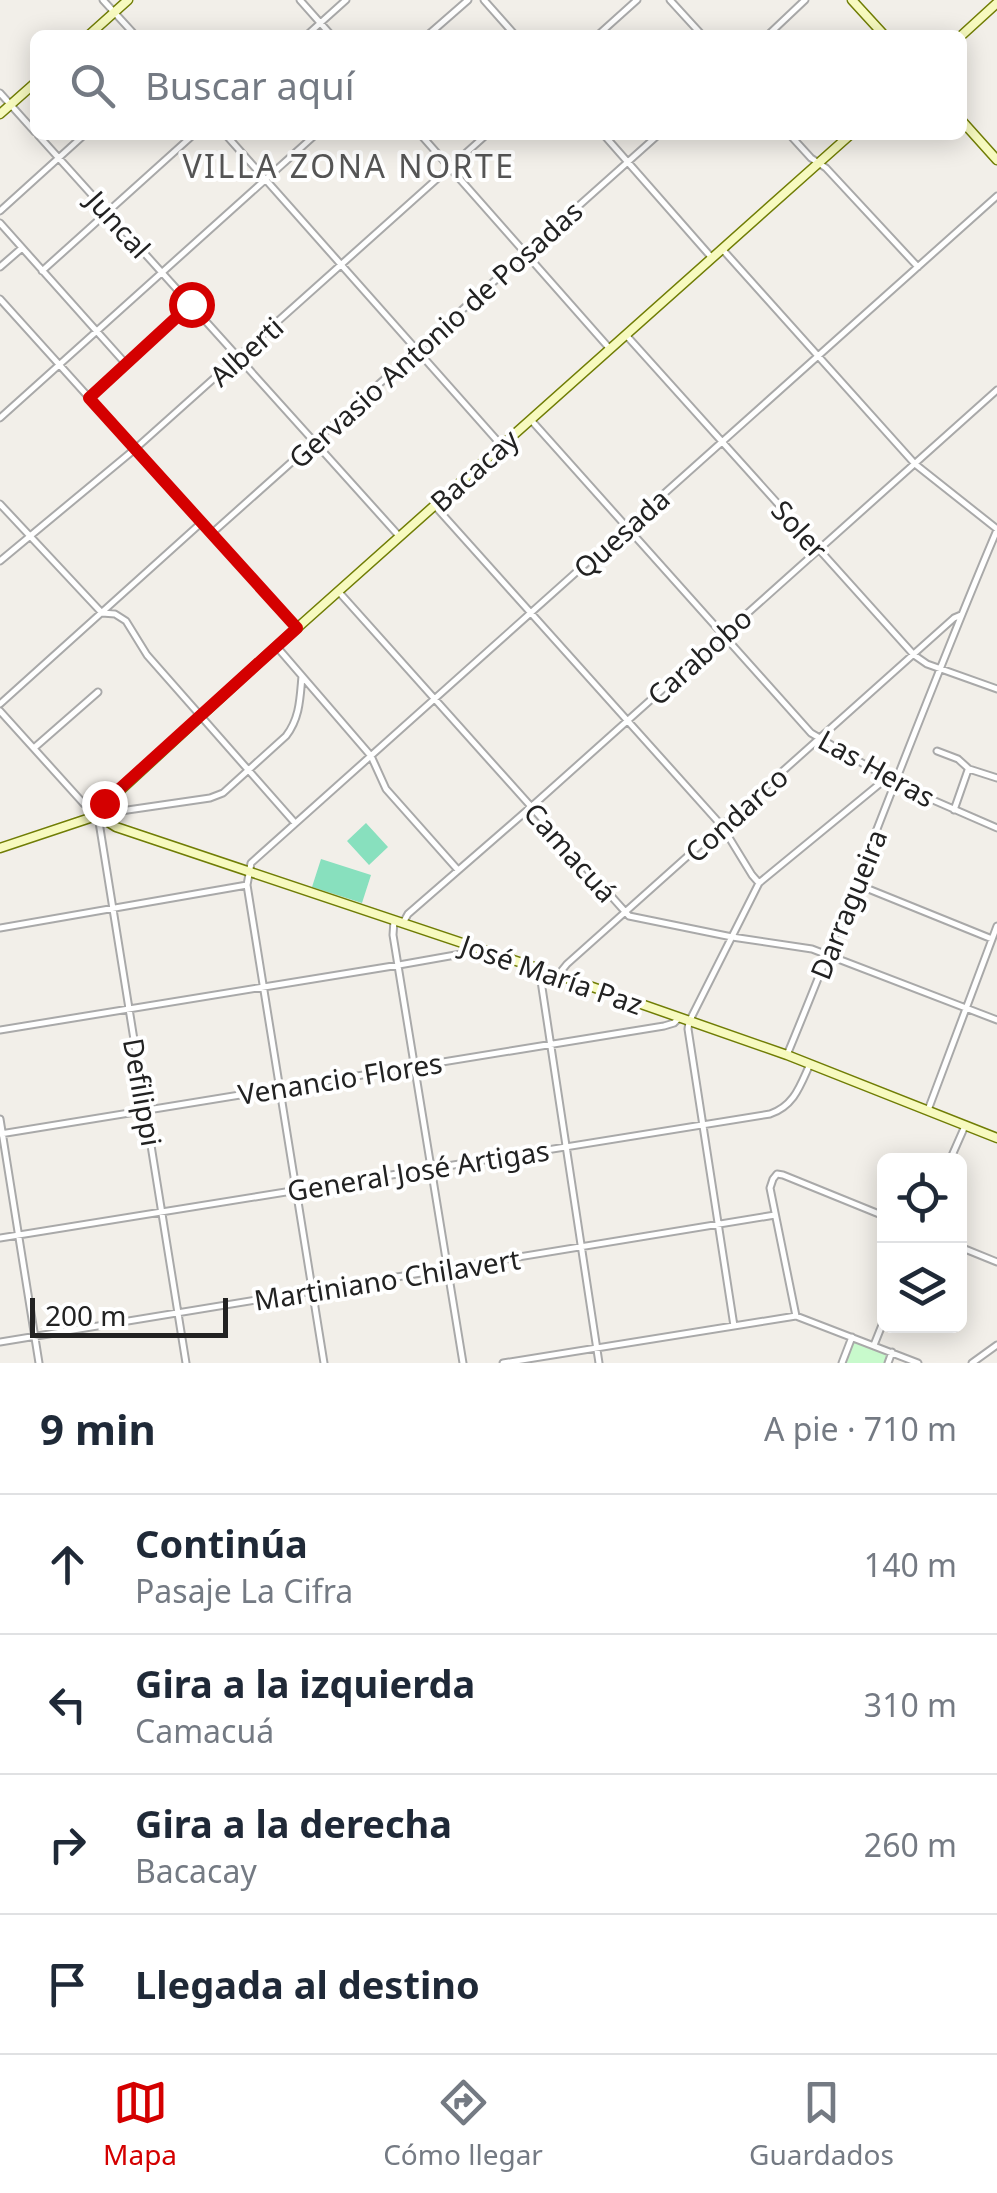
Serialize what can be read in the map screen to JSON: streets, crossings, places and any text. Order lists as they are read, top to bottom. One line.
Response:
{"streets":{"street":["Juncal","Gervasio Antonio de Posadas","Alberti","Bacacay","Soler","Quesada","Carabobo","Las Heras","Condarco","Camacuá","Darragueira","José María Paz","Venancio Flores","Defilippi","General José Artigas","Martiniano Chilavert"]},"crossings":[["Juncal","Gervasio Antonio de Posadas"],["Juncal","Alberti"],["Juncal","Bacacay"],["Bacacay","Soler"],["Bacacay","Las Heras"],["Bacacay","Camacuá"],["Bacacay","José María Paz"],["Bacacay","Defilippi"],["Soler","Quesada"],["Soler","Carabobo"],["Soler","Condarco"],["Soler","Darragueira"],["Quesada","Las Heras"],["Quesada","Camacuá"],["Quesada","José María Paz"],["Carabobo","Las Heras"],["Carabobo","Camacuá"],["Carabobo","José María Paz"],["Las Heras","Condarco"],["Las Heras","Darragueira"],["Condarco","Camacuá"],["Condarco","Darragueira"],["Condarco","José María Paz"],["Camacuá","Darragueira"],["Darragueira","José María Paz"],["José María Paz","Venancio Flores"],["José María Paz","Defilippi"],["José María Paz","General José Artigas"],["Venancio Flores","Defilippi"],["Defilippi","General José Artigas"],["Defilippi","Martiniano Chilavert"]],"districts":["VILLA ZONA NORTE"],"scale_bar":"200 m","page":{"search":"Buscar aquí","scale":"200 m","heading":["9 min","A pie · 710 m"],"list":[["Continúa","Pasaje La Cifra","140 m"],["Gira a la izquierda","Camacuá","310 m"],["Gira a la derecha","Bacacay","260 m"],"Llegada al destino"],"nav":["Mapa","Cómo llegar","Guardados"]}}
